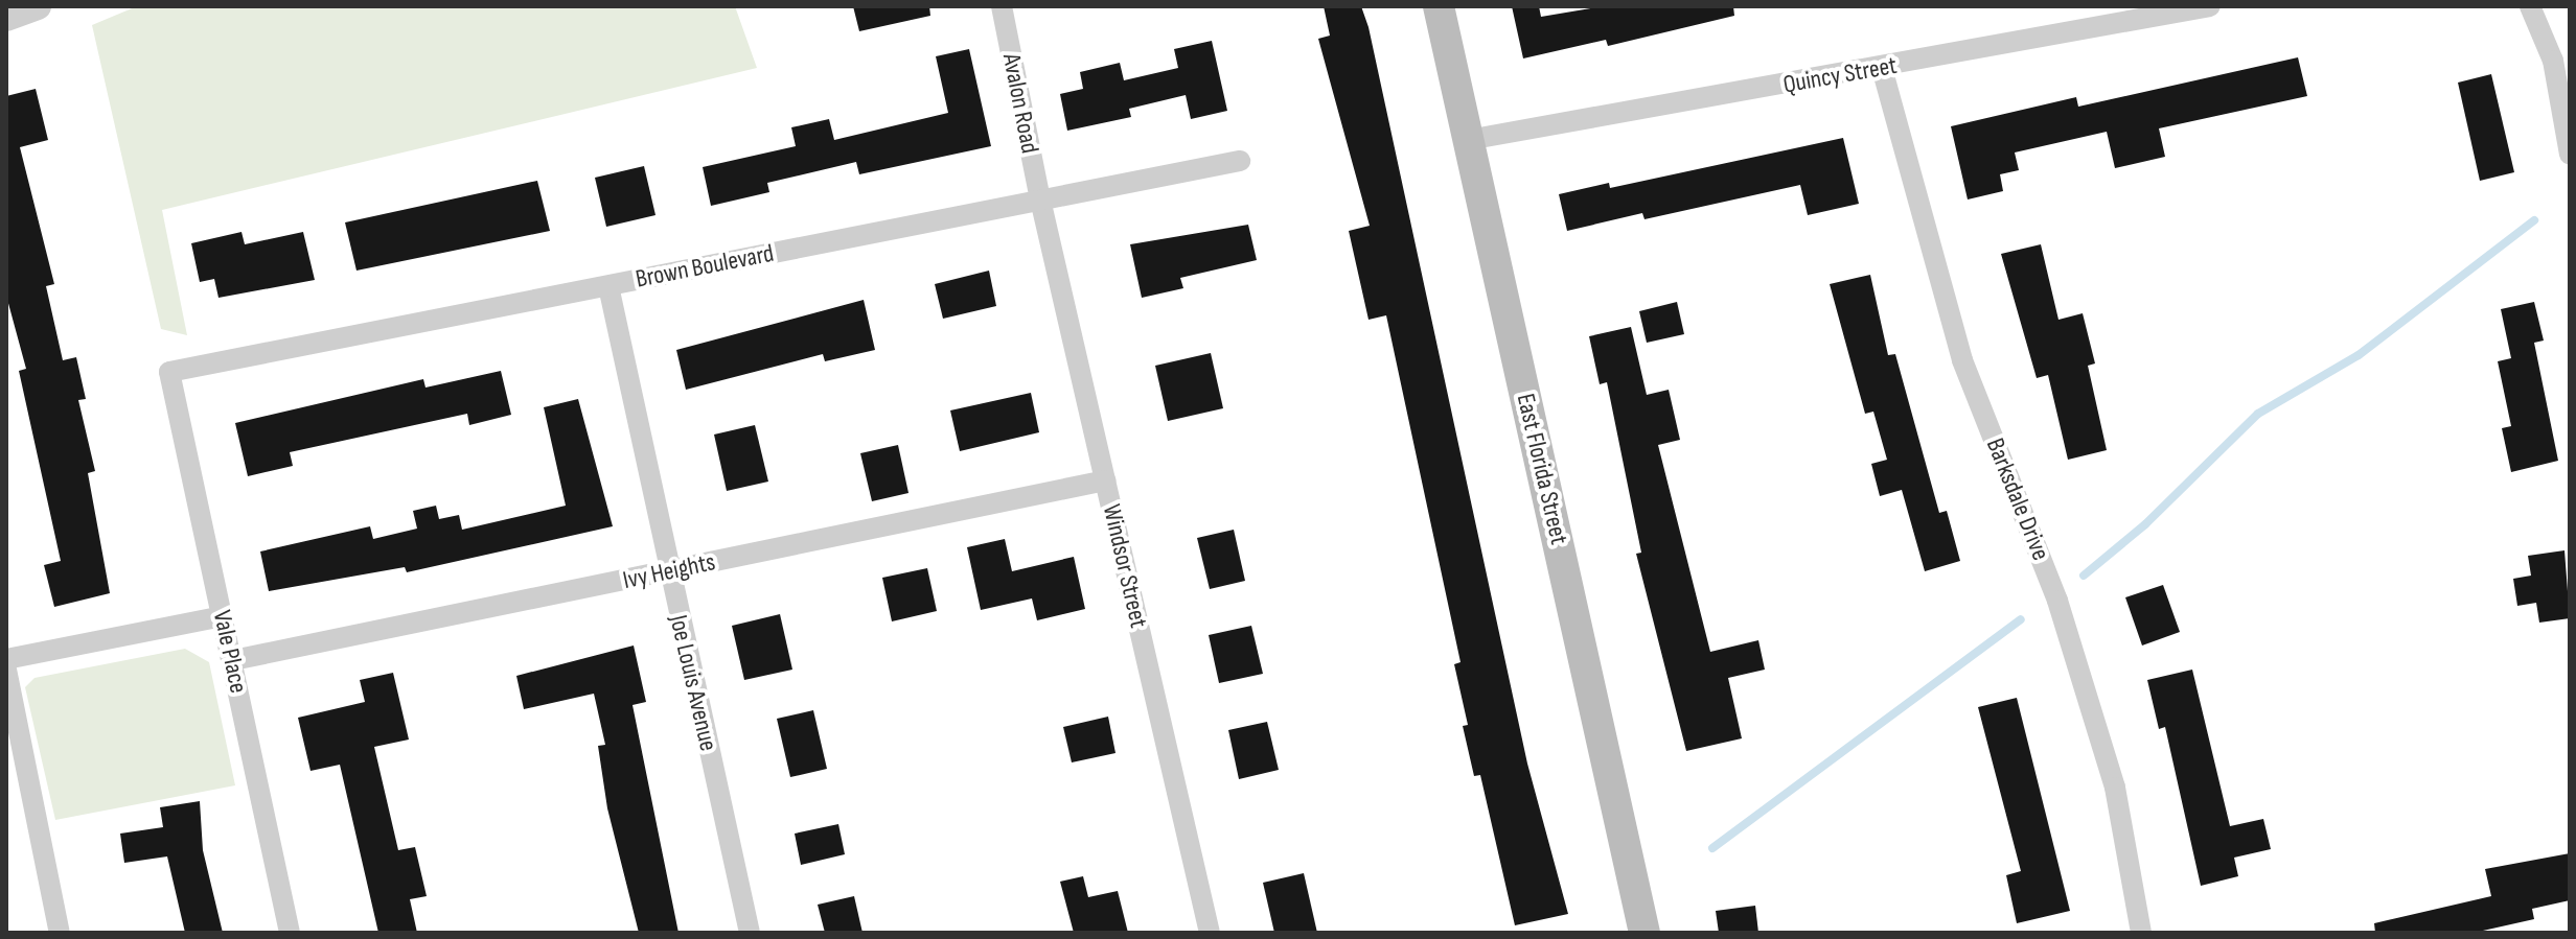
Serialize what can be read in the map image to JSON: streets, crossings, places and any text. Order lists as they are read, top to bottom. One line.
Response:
{"streets":{"main road":["East Florida Street"],"street":["Quincy Street","Avalon Road","Brown Boulevard","Barksdale Drive","Windsor Street","Ivy Heights","Vale Place","Joe Louis Avenue"]},"crossings":[["Quincy Street","East Florida Street"],["Quincy Street","Barksdale Drive"],["Avalon Road","Brown Boulevard"],["Avalon Road","Windsor Street"],["Brown Boulevard","Windsor Street"],["Brown Boulevard","Vale Place"],["Brown Boulevard","Joe Louis Avenue"],["Windsor Street","Ivy Heights"],["Ivy Heights","Vale Place"],["Ivy Heights","Joe Louis Avenue"]]}
